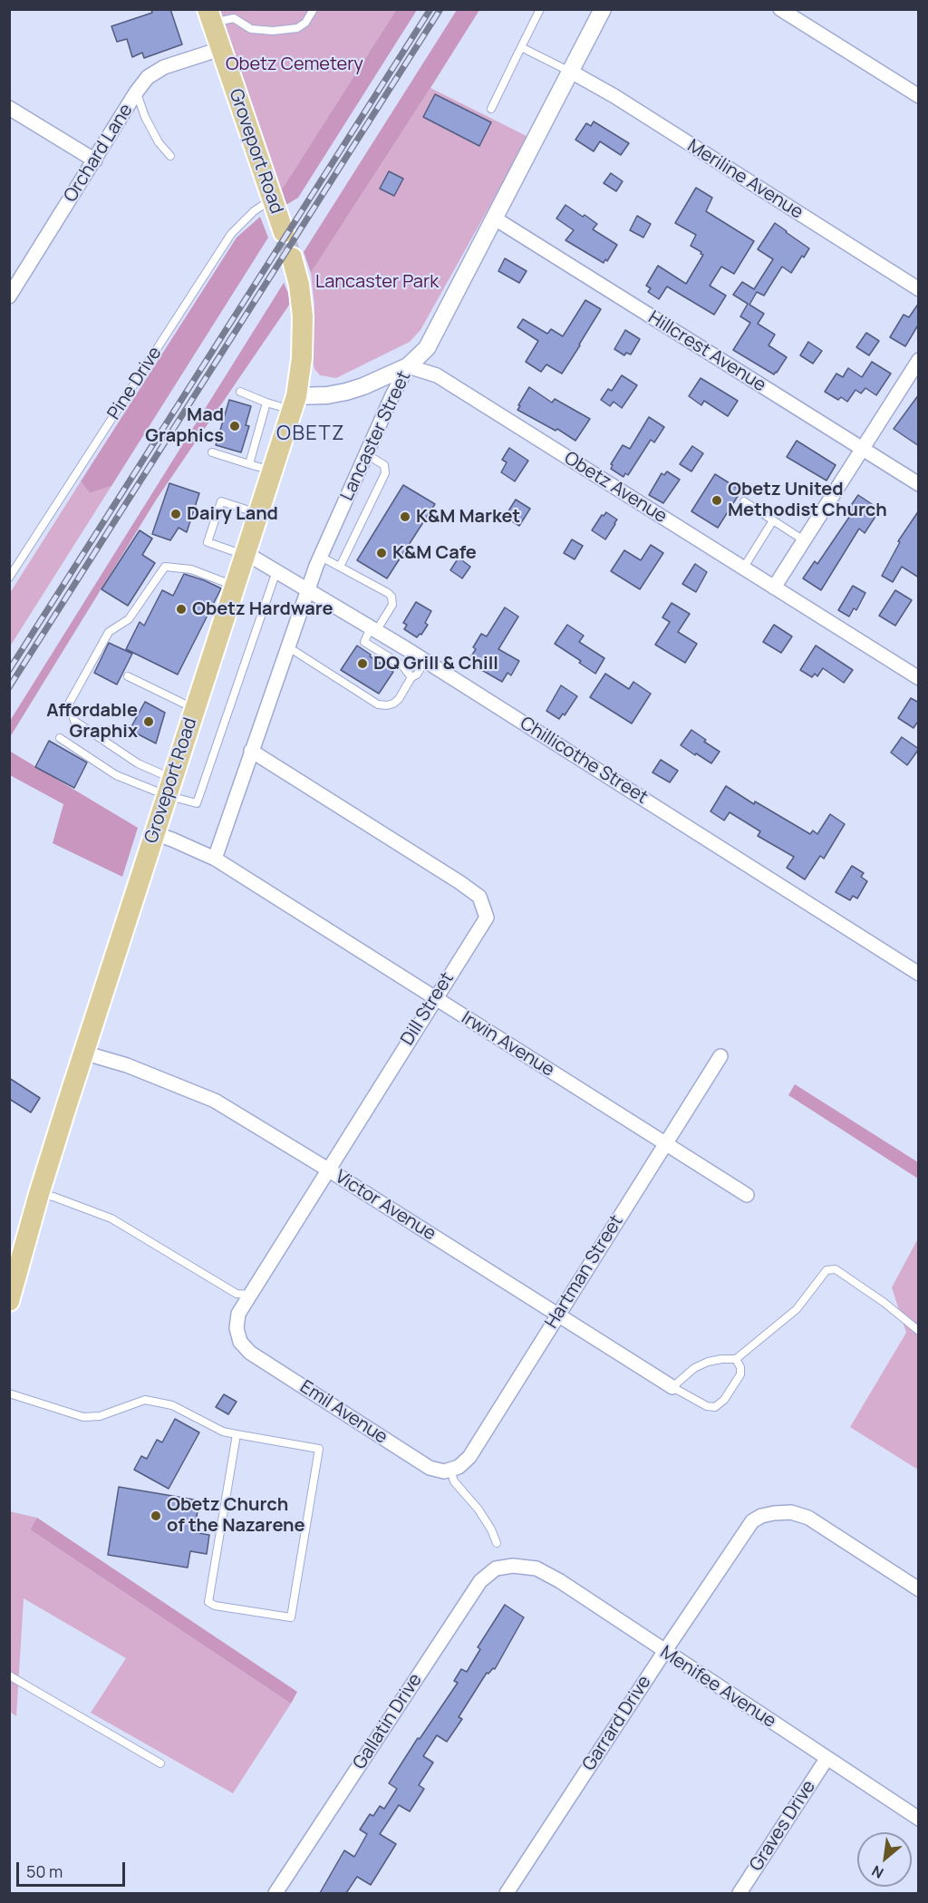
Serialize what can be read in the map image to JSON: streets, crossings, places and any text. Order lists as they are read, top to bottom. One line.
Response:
{"streets":{"main road":["Groveport Road"],"street":["Orchard Lane","Meriline Avenue","Hillcrest Avenue","Lancaster Street","Obetz Avenue","Chillicothe Street","Dill Street","Irwin Avenue","Victor Avenue","Hartman Street","Emil Avenue","Menifee Avenue","Gallatin Drive","Garrard Drive","Graves Drive"],"lane":["Pine Drive"]},"crossings":[["Groveport Road","Orchard Lane"],["Groveport Road","Pine Drive"],["Groveport Road","Chillicothe Street"],["Groveport Road","Irwin Avenue"],["Groveport Road","Victor Avenue"],["Meriline Avenue","Lancaster Street"],["Hillcrest Avenue","Lancaster Street"],["Lancaster Street","Obetz Avenue"],["Lancaster Street","Chillicothe Street"],["Lancaster Street","Dill Street"],["Lancaster Street","Irwin Avenue"],["Dill Street","Irwin Avenue"],["Dill Street","Victor Avenue"],["Dill Street","Emil Avenue"],["Irwin Avenue","Hartman Street"],["Victor Avenue","Hartman Street"],["Hartman Street","Emil Avenue"],["Menifee Avenue","Gallatin Drive"],["Menifee Avenue","Garrard Drive"],["Menifee Avenue","Graves Drive"]],"districts":["OBETZ"],"parks":["Obetz Cemetery","Lancaster Park"],"places":["Mad Graphics","Obetz United Methodist Church","Dairy Land","K&M Market","K&M Cafe","Obetz Hardware","DQ Grill & Chill","Affordable Graphix","Obetz Church of the Nazarene"],"scale_bar":"50 m","north":"bottom left"}
